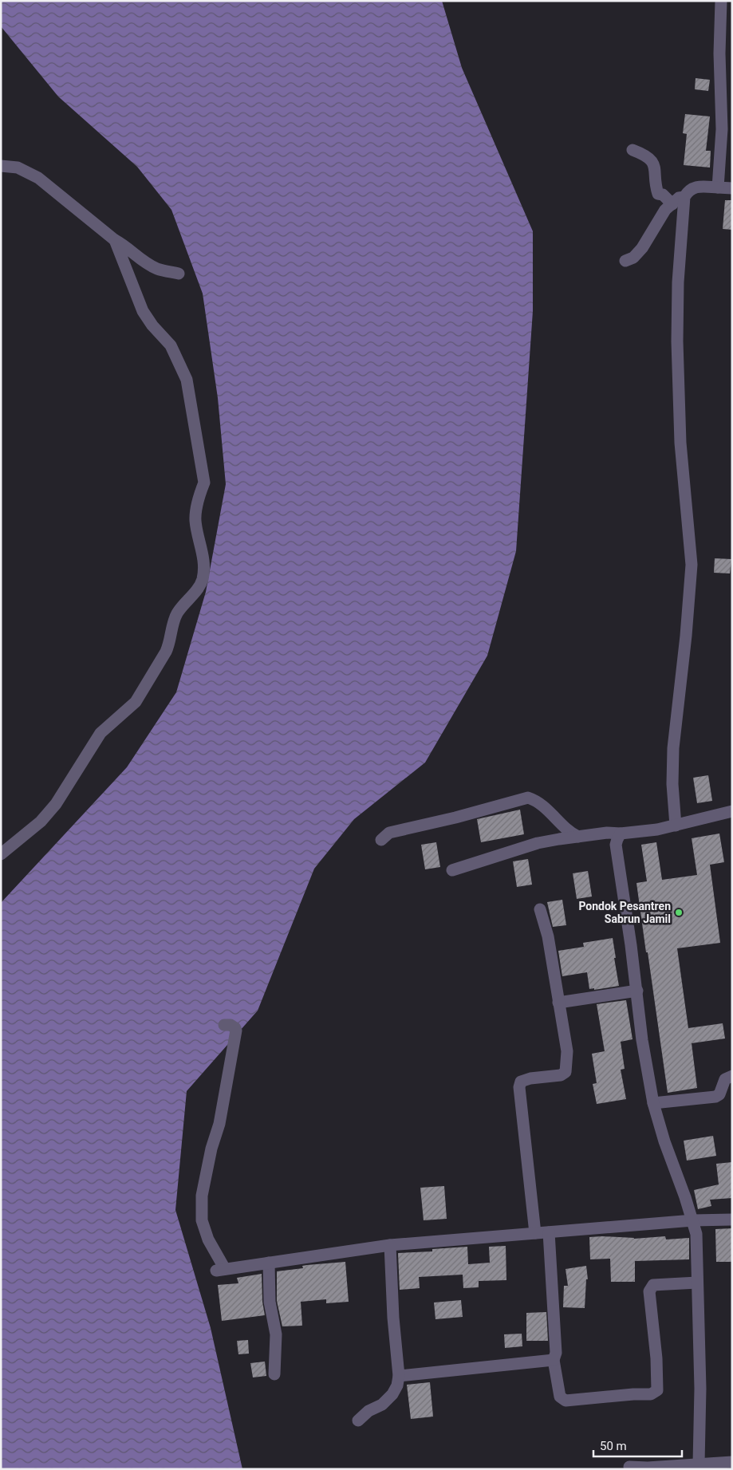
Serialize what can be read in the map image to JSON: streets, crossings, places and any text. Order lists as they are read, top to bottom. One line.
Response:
{"places":["Pondok Pesantren Sabrun Jamil"],"scale_bar":"50 m"}
